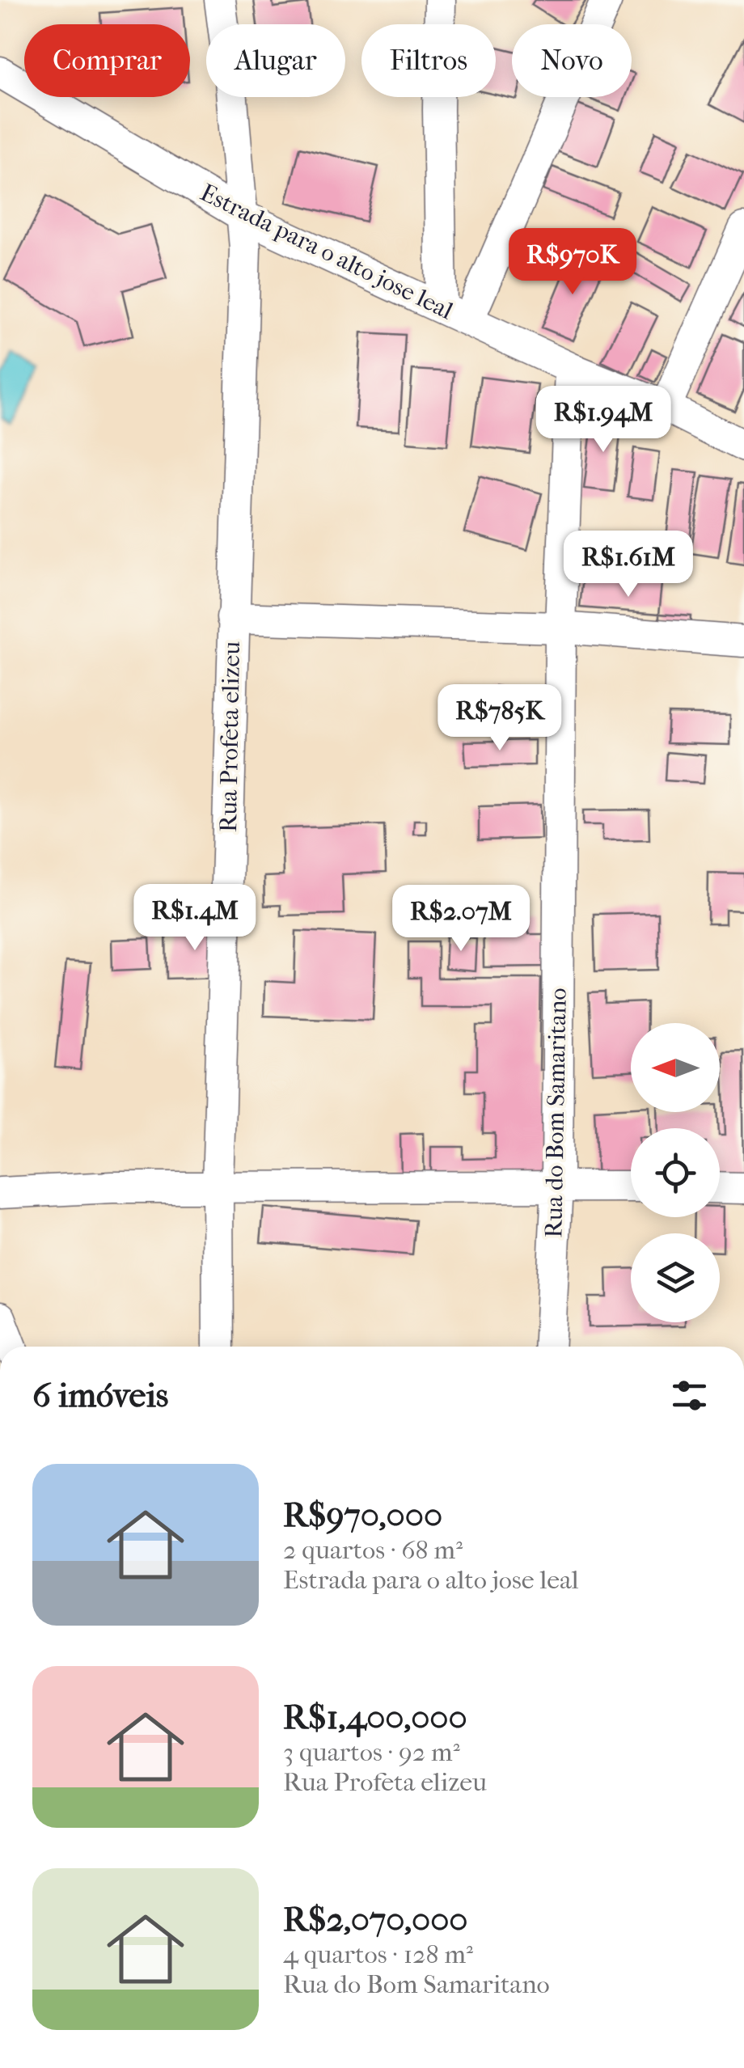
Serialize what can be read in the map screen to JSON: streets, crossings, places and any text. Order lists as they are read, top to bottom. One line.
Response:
{"streets":{"street":["Estrada para o alto jose leal","Rua Profeta elizeu","Rua do Bom Samaritano"]},"crossings":[["Estrada para o alto jose leal","Rua Profeta elizeu"]],"north":"left","page":{"chip":["Comprar","Alugar","Filtros","Novo"],"price":["R$970K","R$1.94M","R$1.61M","R$785K","R$1.4M","R$2.07M"],"heading":"6 imóveis","list":[{"name":"R$970,000","note":"2 quartos · 68 m² · Estrada para o alto jose leal"},{"name":"R$1,400,000","note":"3 quartos · 92 m² · Rua Profeta elizeu"},{"name":"R$2,070,000","note":"4 quartos · 128 m² · Rua do Bom Samaritano"}]}}
